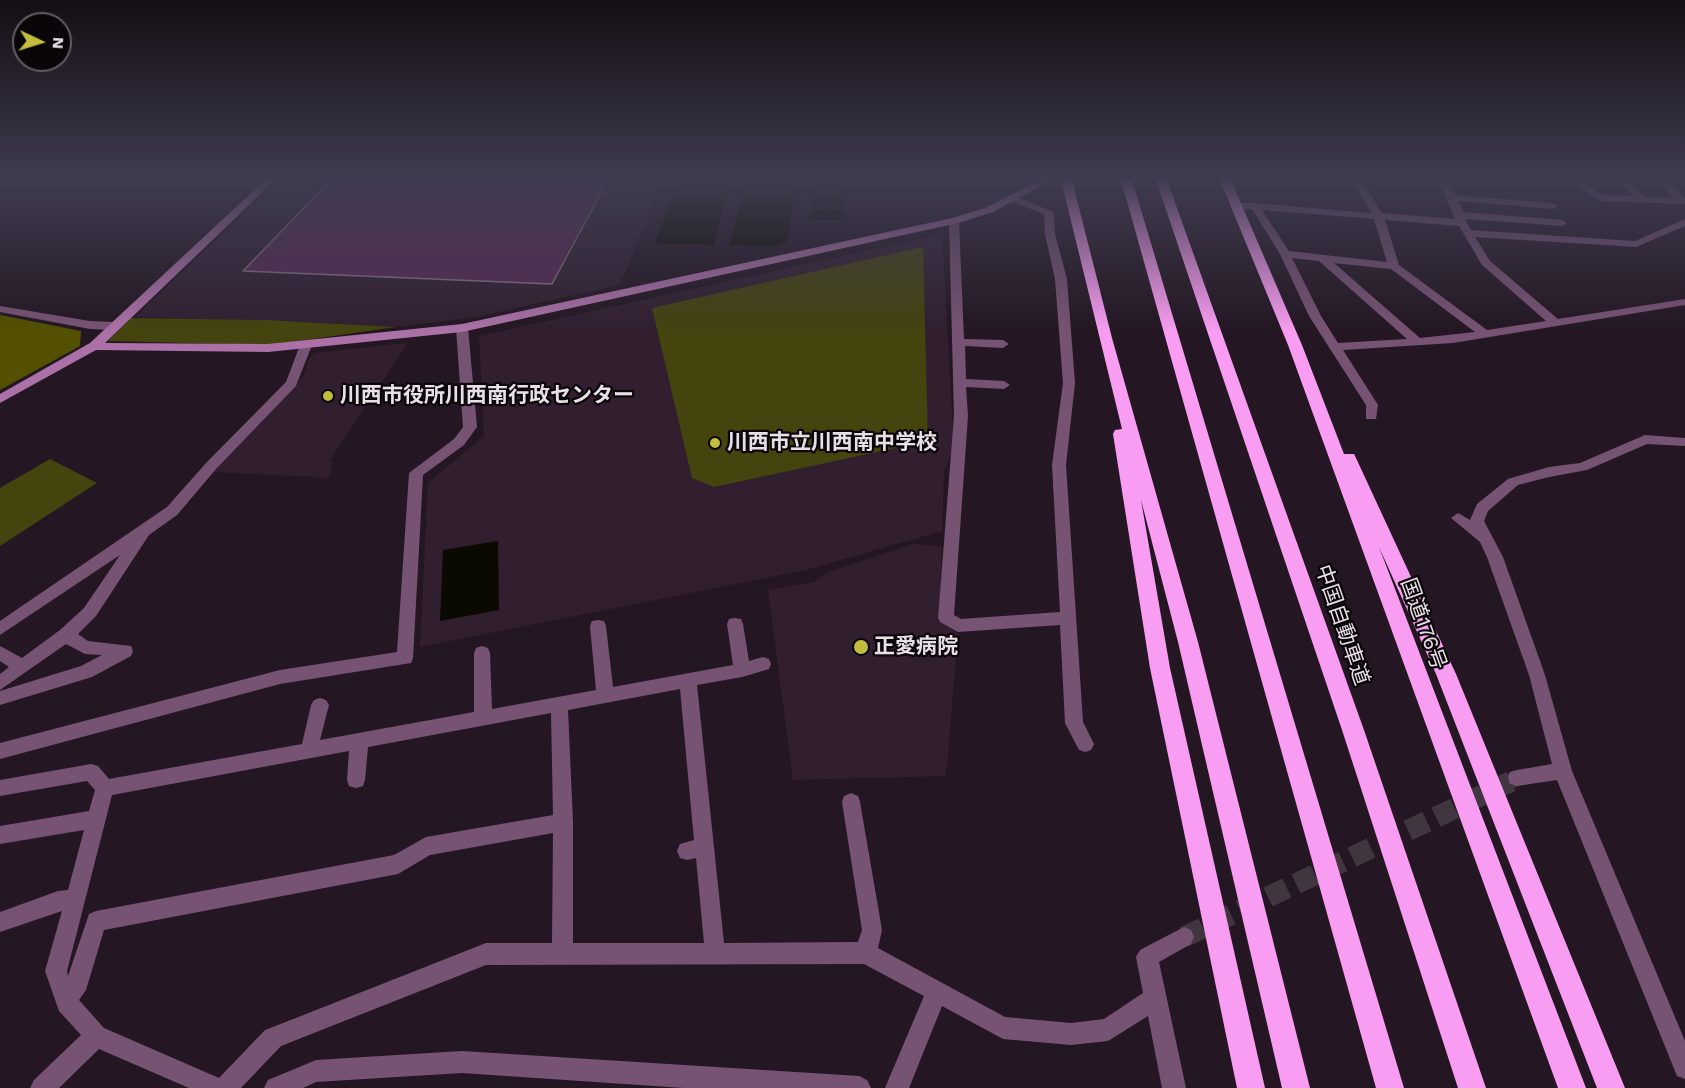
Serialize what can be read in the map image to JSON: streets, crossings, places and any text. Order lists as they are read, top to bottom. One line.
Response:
{"streets":{"highway":["国道176号","中国自動車道"]},"places":["川西市役所川西南行政センター","川西市立川西南中学校","正愛病院"],"north":"right"}
